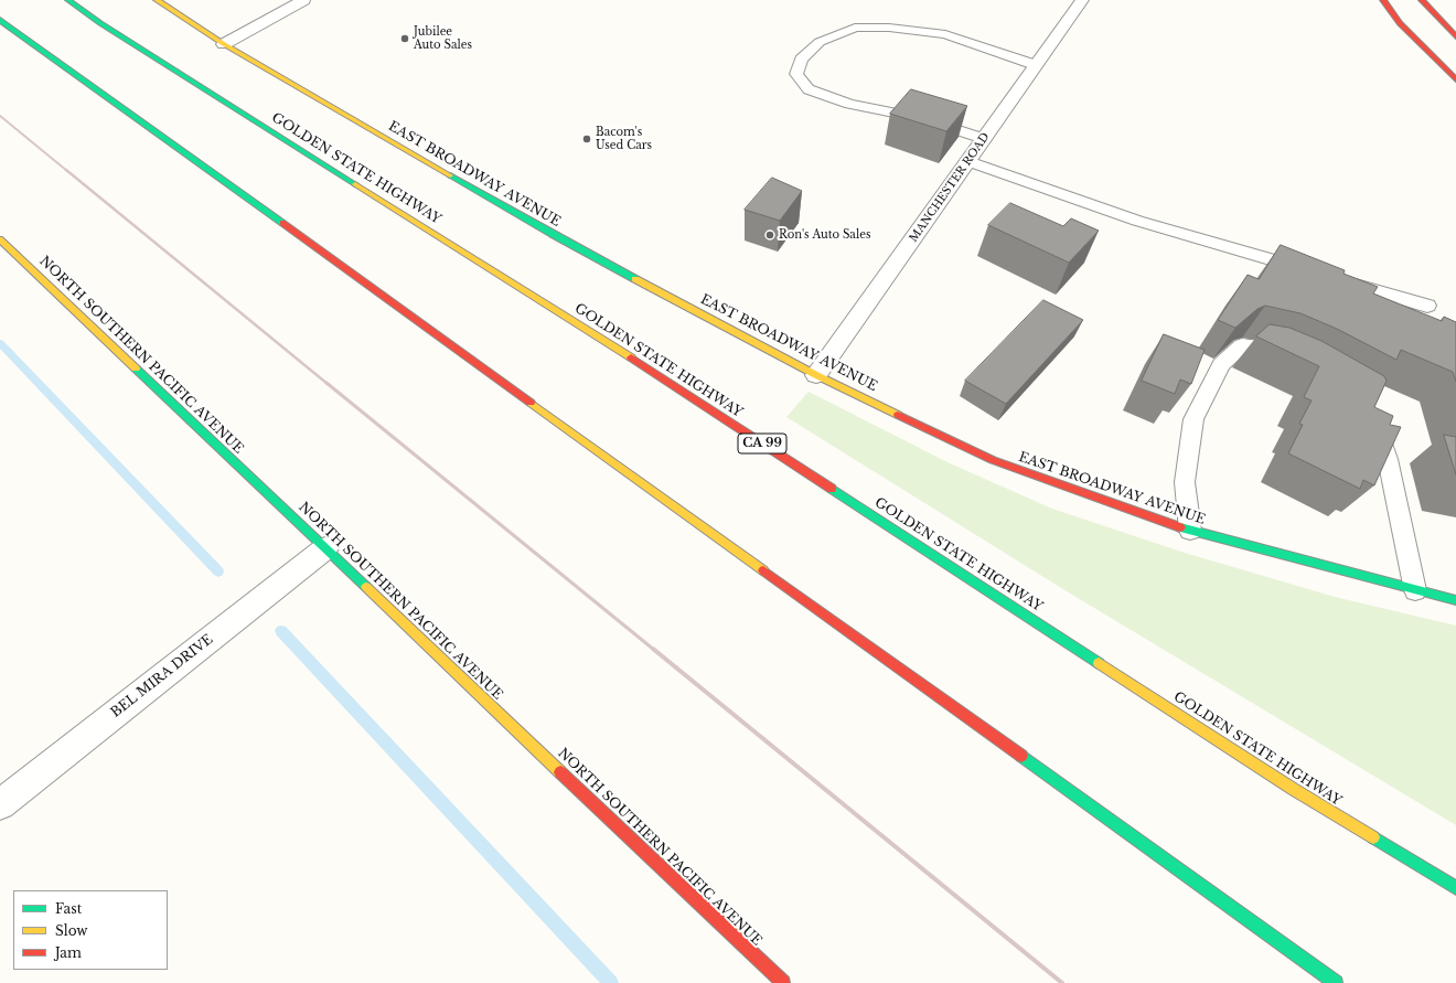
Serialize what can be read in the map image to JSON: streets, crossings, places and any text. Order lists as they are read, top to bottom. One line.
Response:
{"streets":{"main road":["GOLDEN STATE HIGHWAY","EAST BROADWAY AVENUE","NORTH SOUTHERN PACIFIC AVENUE","CA 99"],"street":["MANCHESTER ROAD","BEL MIRA DRIVE"]},"crossings":[["EAST BROADWAY AVENUE","MANCHESTER ROAD"],["NORTH SOUTHERN PACIFIC AVENUE","BEL MIRA DRIVE"]],"places":["Jubilee Auto Sales","Bacom's Used Cars","Ron's Auto Sales"],"legend":["Fast","Slow","Jam"]}
